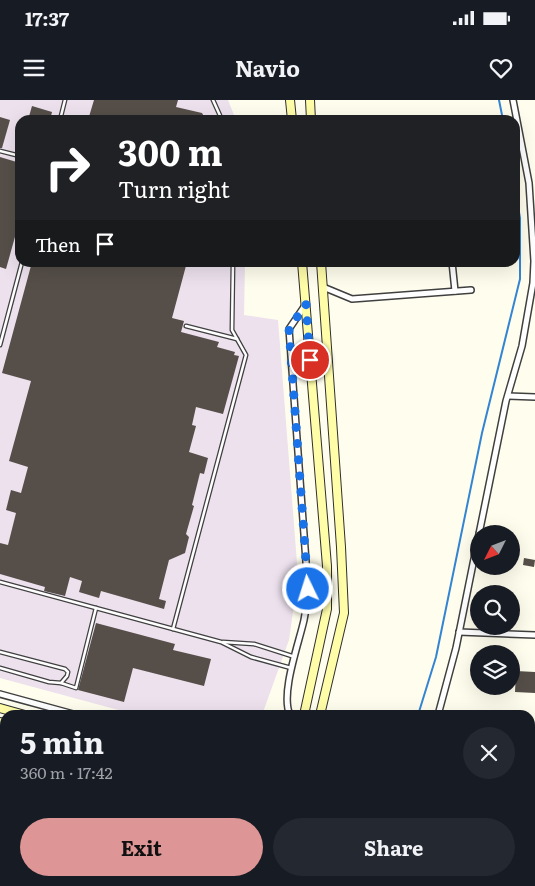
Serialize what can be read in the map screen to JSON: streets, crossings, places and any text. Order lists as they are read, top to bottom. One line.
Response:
{"north":"bottom left","page":{"status":"17:37","header":"Navio","turn":["300 m","Turn right"],"then":"Then","heading":["5 min","360 m · 17:42"],"buttons":["Exit","Share"]}}
